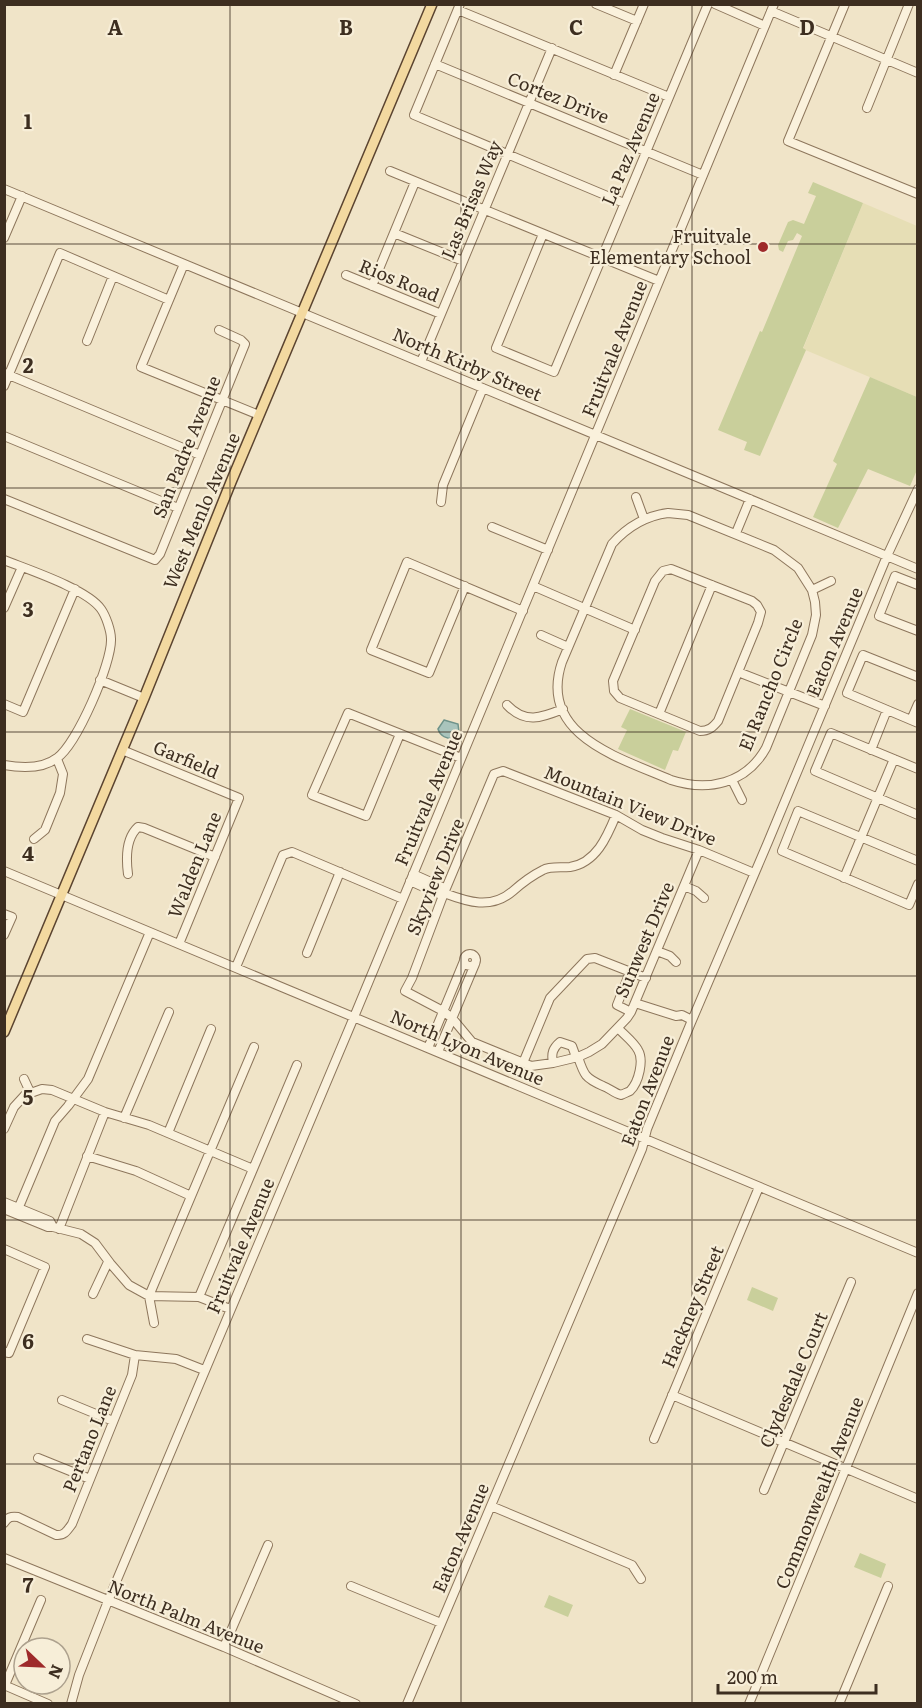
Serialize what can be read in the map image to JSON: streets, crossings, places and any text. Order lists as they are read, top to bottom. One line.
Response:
{"streets":{"main road":["West Menlo Avenue"],"street":["Cortez Drive","La Paz Avenue","Las Brisas Way","Rios Road","Fruitvale Avenue","North Kirby Street","San Padre Avenue","Eaton Avenue","El Rancho Circle","Garfield","Mountain View Drive","Walden Lane","Skyview Drive","Sunwest Drive","North Lyon Avenue","Hackney Street","Clydesdale Court","Pertano Lane","Commonwealth Avenue","North Palm Avenue"]},"crossings":[["Cortez Drive","La Paz Avenue"],["Cortez Drive","Las Brisas Way"],["Cortez Drive","Fruitvale Avenue"],["Las Brisas Way","Rios Road"],["Las Brisas Way","North Kirby Street"],["Fruitvale Avenue","North Kirby Street"],["Fruitvale Avenue","North Lyon Avenue"],["Fruitvale Avenue","North Palm Avenue"],["North Kirby Street","West Menlo Avenue"],["North Kirby Street","Eaton Avenue"],["West Menlo Avenue","Garfield"],["West Menlo Avenue","North Lyon Avenue"],["Eaton Avenue","Mountain View Drive"],["Eaton Avenue","North Lyon Avenue"],["Garfield","Walden Lane"],["Mountain View Drive","Skyview Drive"],["Mountain View Drive","Sunwest Drive"],["Walden Lane","North Lyon Avenue"],["Skyview Drive","Sunwest Drive"],["North Lyon Avenue","Hackney Street"]],"places":["Fruitvale Elementary School"],"scale_bar":"200 m","north":"bottom right","grid":{"columns":["A","B","C","D"],"rows":["1","2","3","4","5","6","7"]}}
